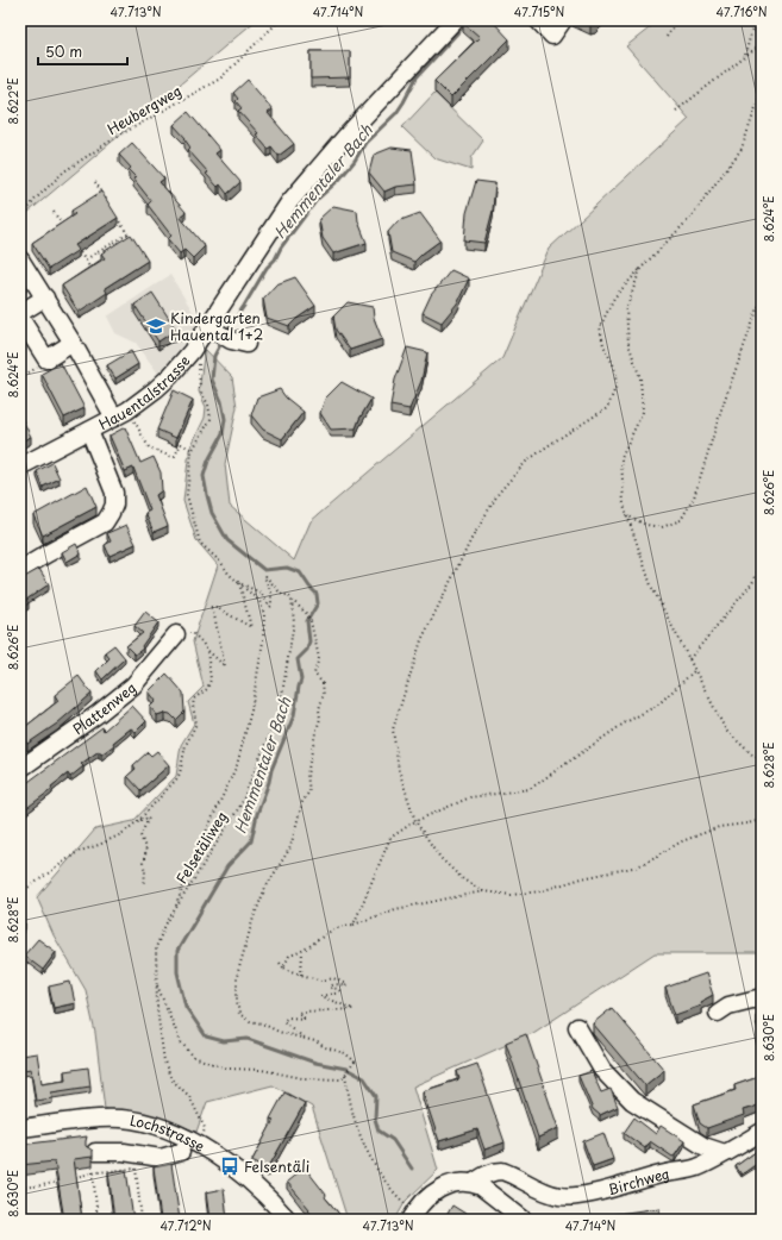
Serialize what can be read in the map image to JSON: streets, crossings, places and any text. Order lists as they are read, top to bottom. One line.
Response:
{"streets":{"street":["Hauentalstrasse","Plattenweg","Lochstrasse","Birchweg"],"path":["Heubergweg","Felsetäliweg"]},"crossings":[["Felsetäliweg","Lochstrasse"]],"water":["Hemmentaler Bach"],"places":{"school or university":["Kindergarten Hauental 1+2"],"bus stop":["Felsentäli"]},"scale_bar":"50 m","coordinates":["47.713°N","47.714°N","47.715°N","47.716°N","8.622°E","8.624°E","8.626°E","8.628°E","8.630°E","47.712°N"]}
